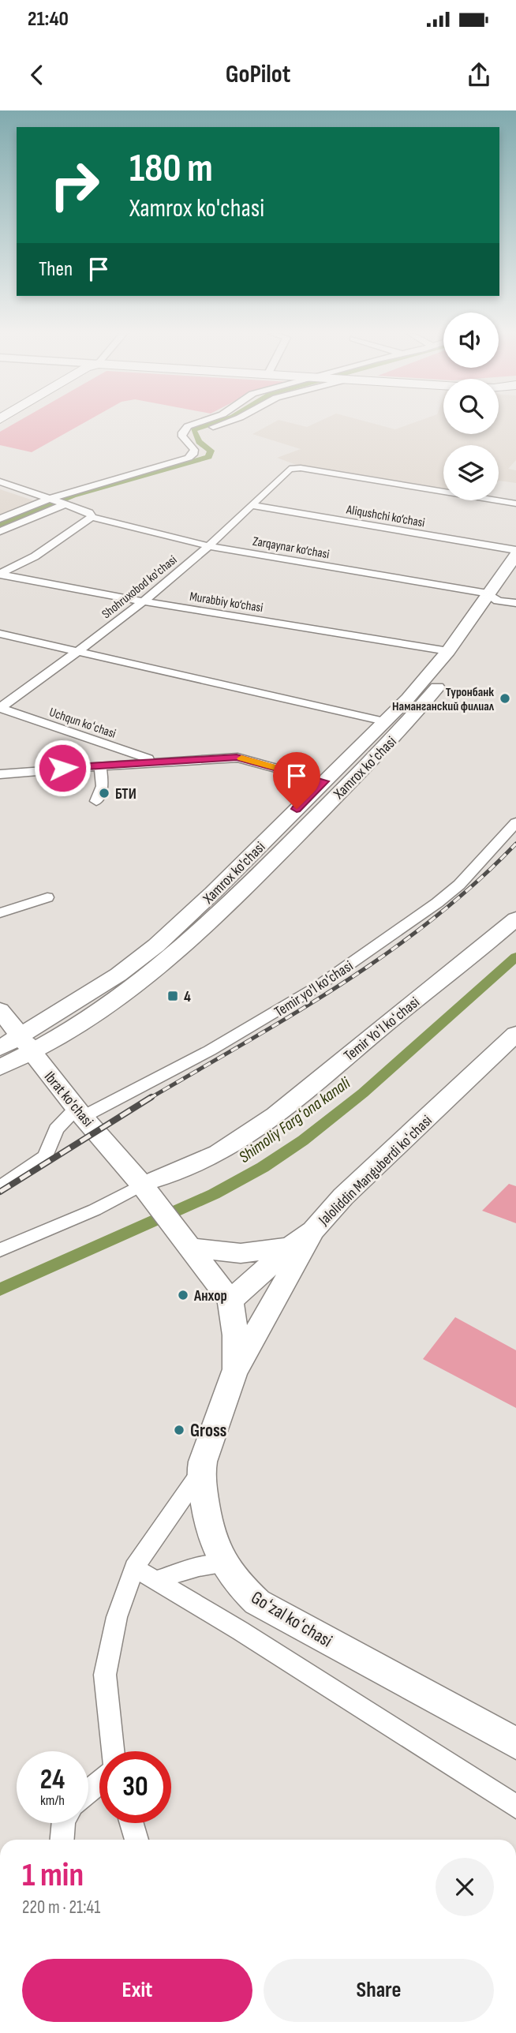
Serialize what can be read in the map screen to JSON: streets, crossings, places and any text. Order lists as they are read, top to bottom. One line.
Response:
{"streets":{"main road":["Xamrox koʻchasi","Xamrox ko'chasi","Temir Yoʻl koʻchasi","Ibrat ko'chasi","Jaloliddin Manguberdi koʻchasi","Goʻzal koʻchasi"],"street":["Aliqushchi ko‘chasi","Zarqaynar ko‘chasi","Shohruxobod ko'chasi","Murabbiy ko‘chasi","Uchqun koʻchasi","Temir yo'l ko'chasi"]},"crossings":[["Aliqushchi ko‘chasi","Shohruxobod ko'chasi"],["Zarqaynar ko‘chasi","Shohruxobod ko'chasi"],["Zarqaynar ko‘chasi","Xamrox koʻchasi"],["Zarqaynar ko‘chasi","Xamrox ko'chasi"],["Shohruxobod ko'chasi","Murabbiy ko‘chasi"],["Shohruxobod ko'chasi","Uchqun koʻchasi"],["Murabbiy ko‘chasi","Xamrox ko'chasi"],["Xamrox koʻchasi","Xamrox ko'chasi"],["Xamrox koʻchasi","Ibrat ko'chasi"],["Xamrox ko'chasi","Ibrat ko'chasi"],["Temir yo'l ko'chasi","Ibrat ko'chasi"],["Temir Yoʻl koʻchasi","Ibrat ko'chasi"],["Ibrat ko'chasi","Jaloliddin Manguberdi koʻchasi"]],"water":["Shimoliy Fargʻona kanali"],"places":{"other":["Туронбанк Наманганский филиал","БТИ","Анхор","Gross"],"transit":["4"]},"page":{"status":"21:40","header":"GoPilot","turn":["180 m","Xamrox ko'chasi"],"then":"Then","speed":"24 km/h","limit":"30","heading":["1 min","220 m · 21:41"],"buttons":["Exit","Share"]}}
